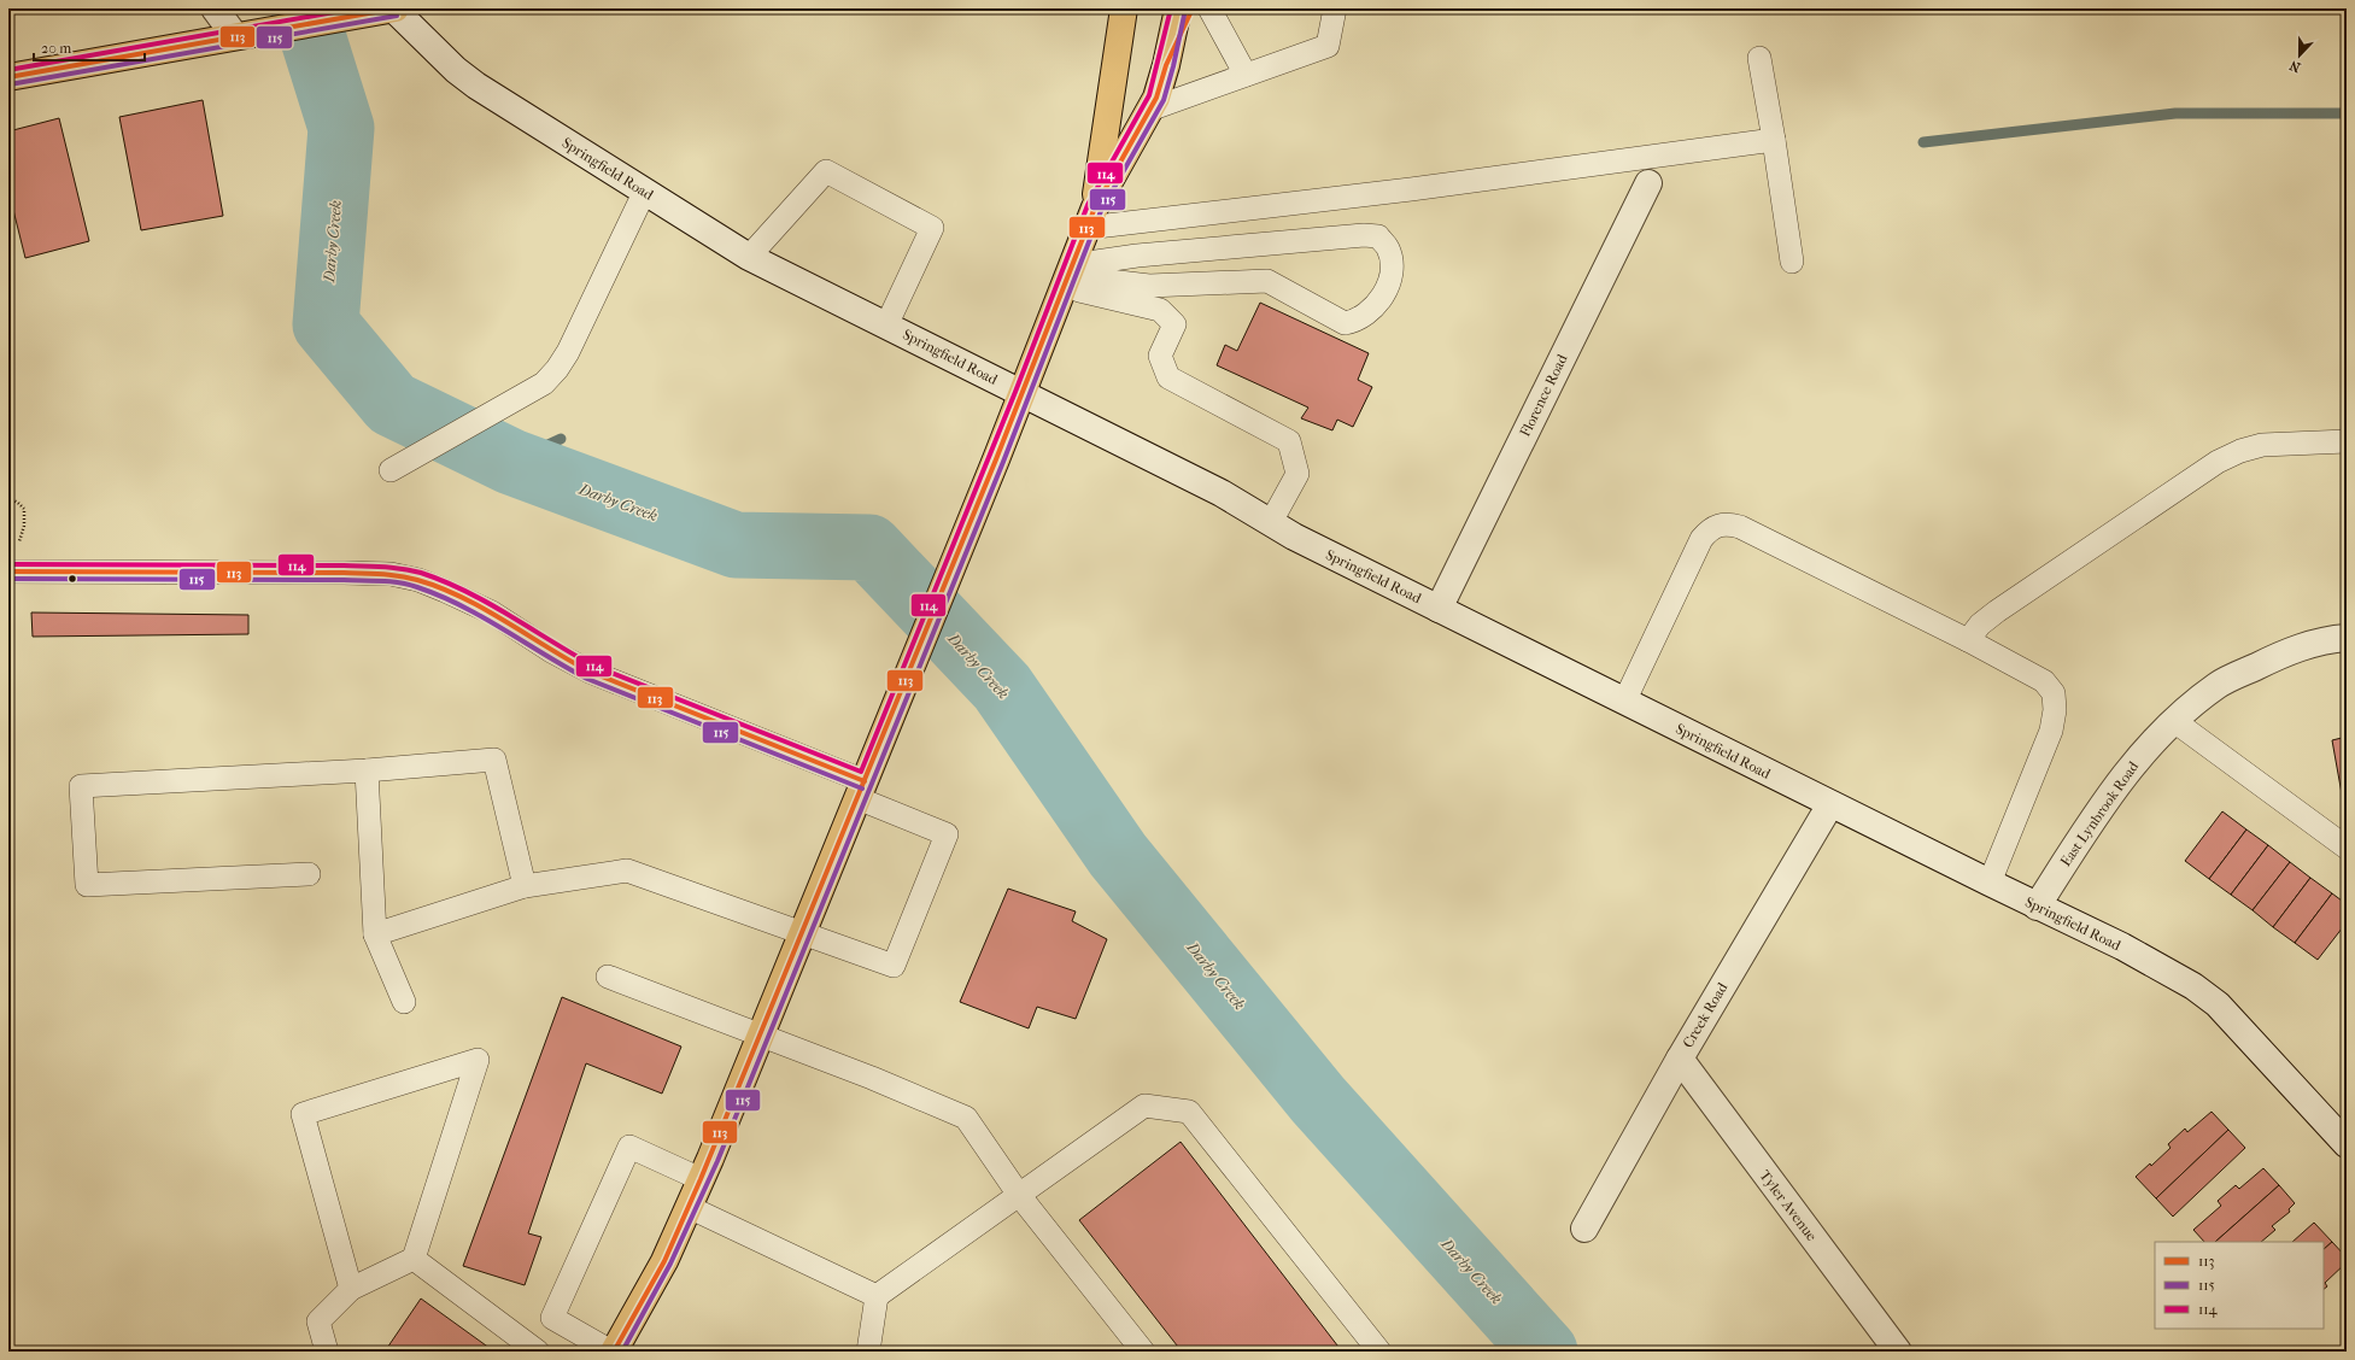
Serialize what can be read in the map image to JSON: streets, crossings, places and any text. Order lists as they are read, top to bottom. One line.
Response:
{"streets":{"street":["Springfield Road","Florence Road","East Lynbrook Road","Creek Road","Tyler Avenue"]},"crossings":[["Springfield Road","Florence Road"],["Springfield Road","East Lynbrook Road"],["Springfield Road","Creek Road"],["Creek Road","Tyler Avenue"]],"water":["Darby Creek"],"lines":["transit line 113","transit line 114","transit line 115"],"legend":["113","115","114"],"scale_bar":"20 m","north":"bottom"}
